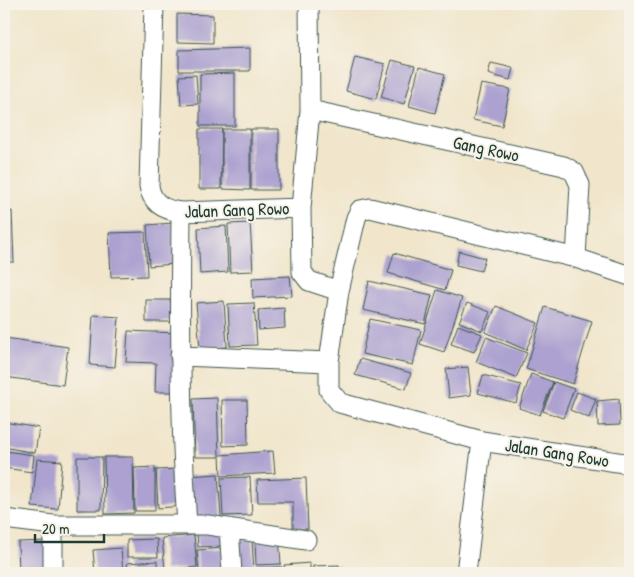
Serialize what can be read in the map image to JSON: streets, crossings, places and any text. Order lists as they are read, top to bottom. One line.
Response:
{"streets":{"street":["Gang Rowo","Jalan Gang Rowo"]},"scale_bar":"20 m"}
